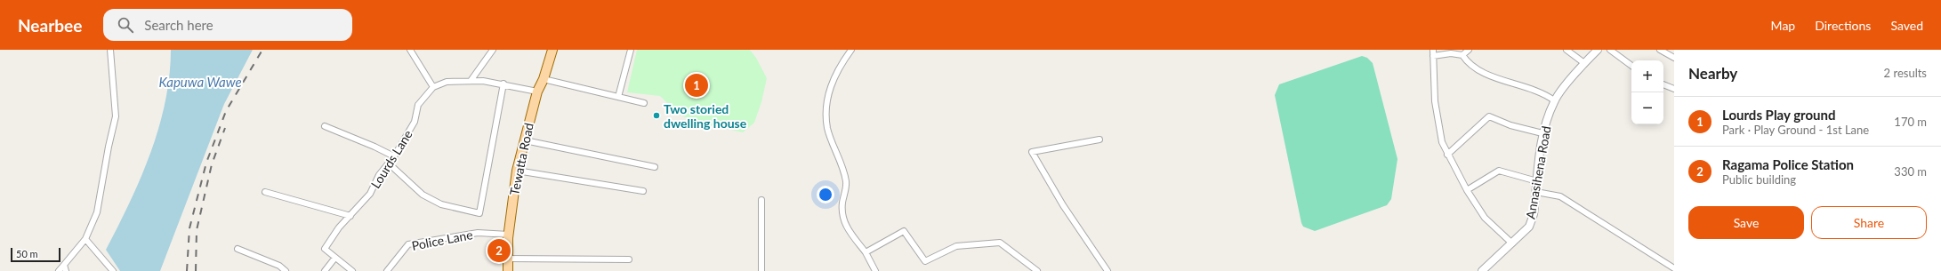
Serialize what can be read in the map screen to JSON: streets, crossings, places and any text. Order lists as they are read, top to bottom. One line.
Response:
{"streets":{"main road":["Tewatta Road"],"street":["Lourds Lane","Annasihena Road","Police Lane"]},"crossings":[["Tewatta Road","Police Lane"]],"water":["Kapuwa Wawe"],"places":["Two storied dwelling house"],"scale_bar":"50 m","page":{"header":"Nearbee","search":"Search here","nav":["Map","Directions","Saved"],"heading":["Nearby","2 results"],"map_buttons":["+","−"],"pins":["1","2"],"list":[{"mark":"1","name":"Lourds Play ground","note":"Park · Play Ground - 1st Lane","value":"170 m"},{"mark":"2","name":"Ragama Police Station","note":"Public building","value":"330 m"}],"buttons":["Save","Share"],"scale":"50 m"}}
